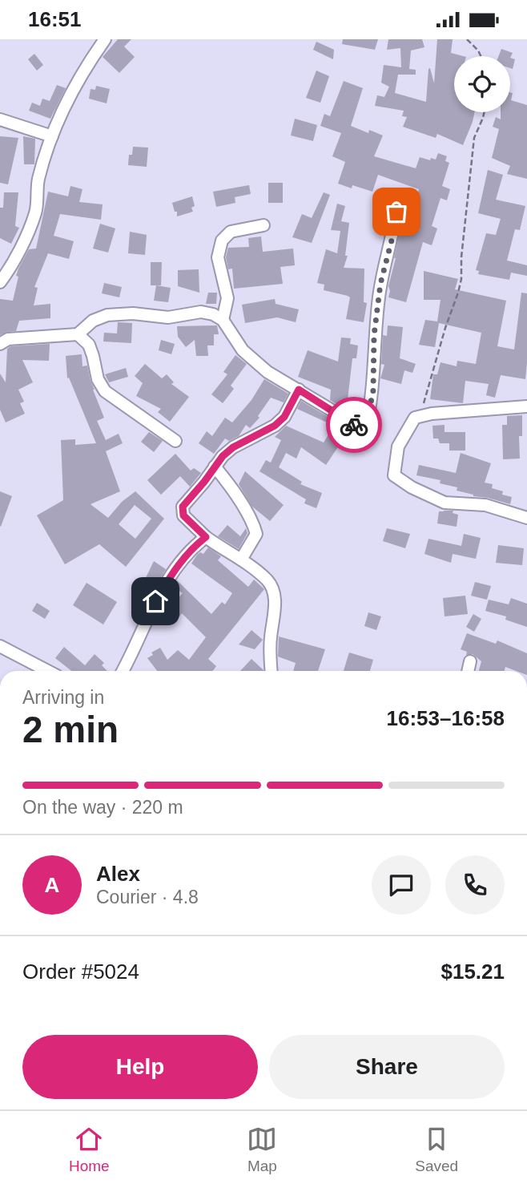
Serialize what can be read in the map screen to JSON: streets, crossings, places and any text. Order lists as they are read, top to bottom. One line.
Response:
{"page":{"status":"16:51","heading":["2 min","Arriving in","16:53–16:58"],"panel":["Alex","Courier · 4.8","Order #5024","$15.21"],"bar":"On the way · 220 m","round":"A","buttons":["Help","Share"],"tabs":["Home","Map","Saved"]}}
